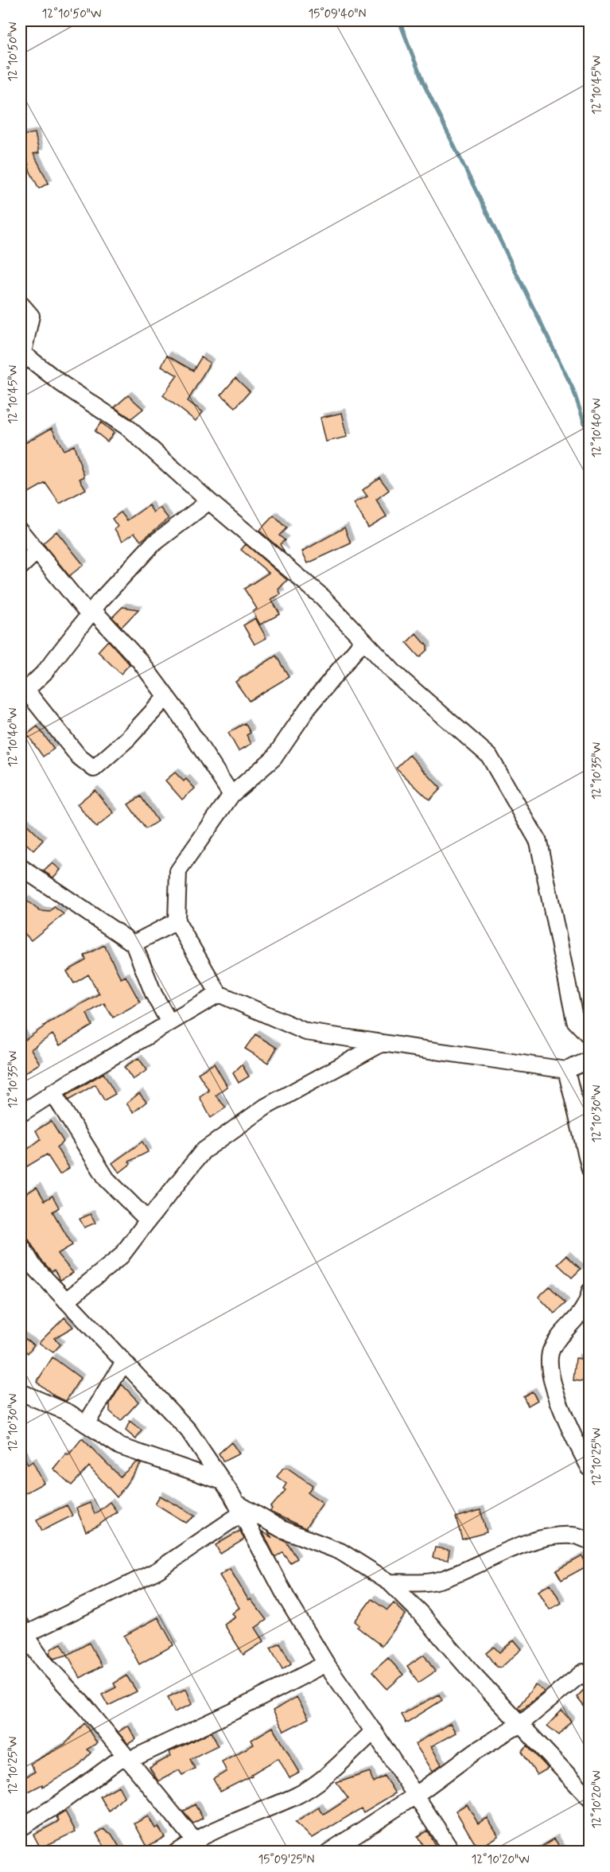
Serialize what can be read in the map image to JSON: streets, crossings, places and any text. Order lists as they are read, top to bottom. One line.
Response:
{"coordinates":["12°10'50\"W","15°09'40\"N","12°10'45\"W","12°10'40\"W","12°10'35\"W","12°10'30\"W","12°10'25\"W","12°10'20\"W","15°09'25\"N"]}
